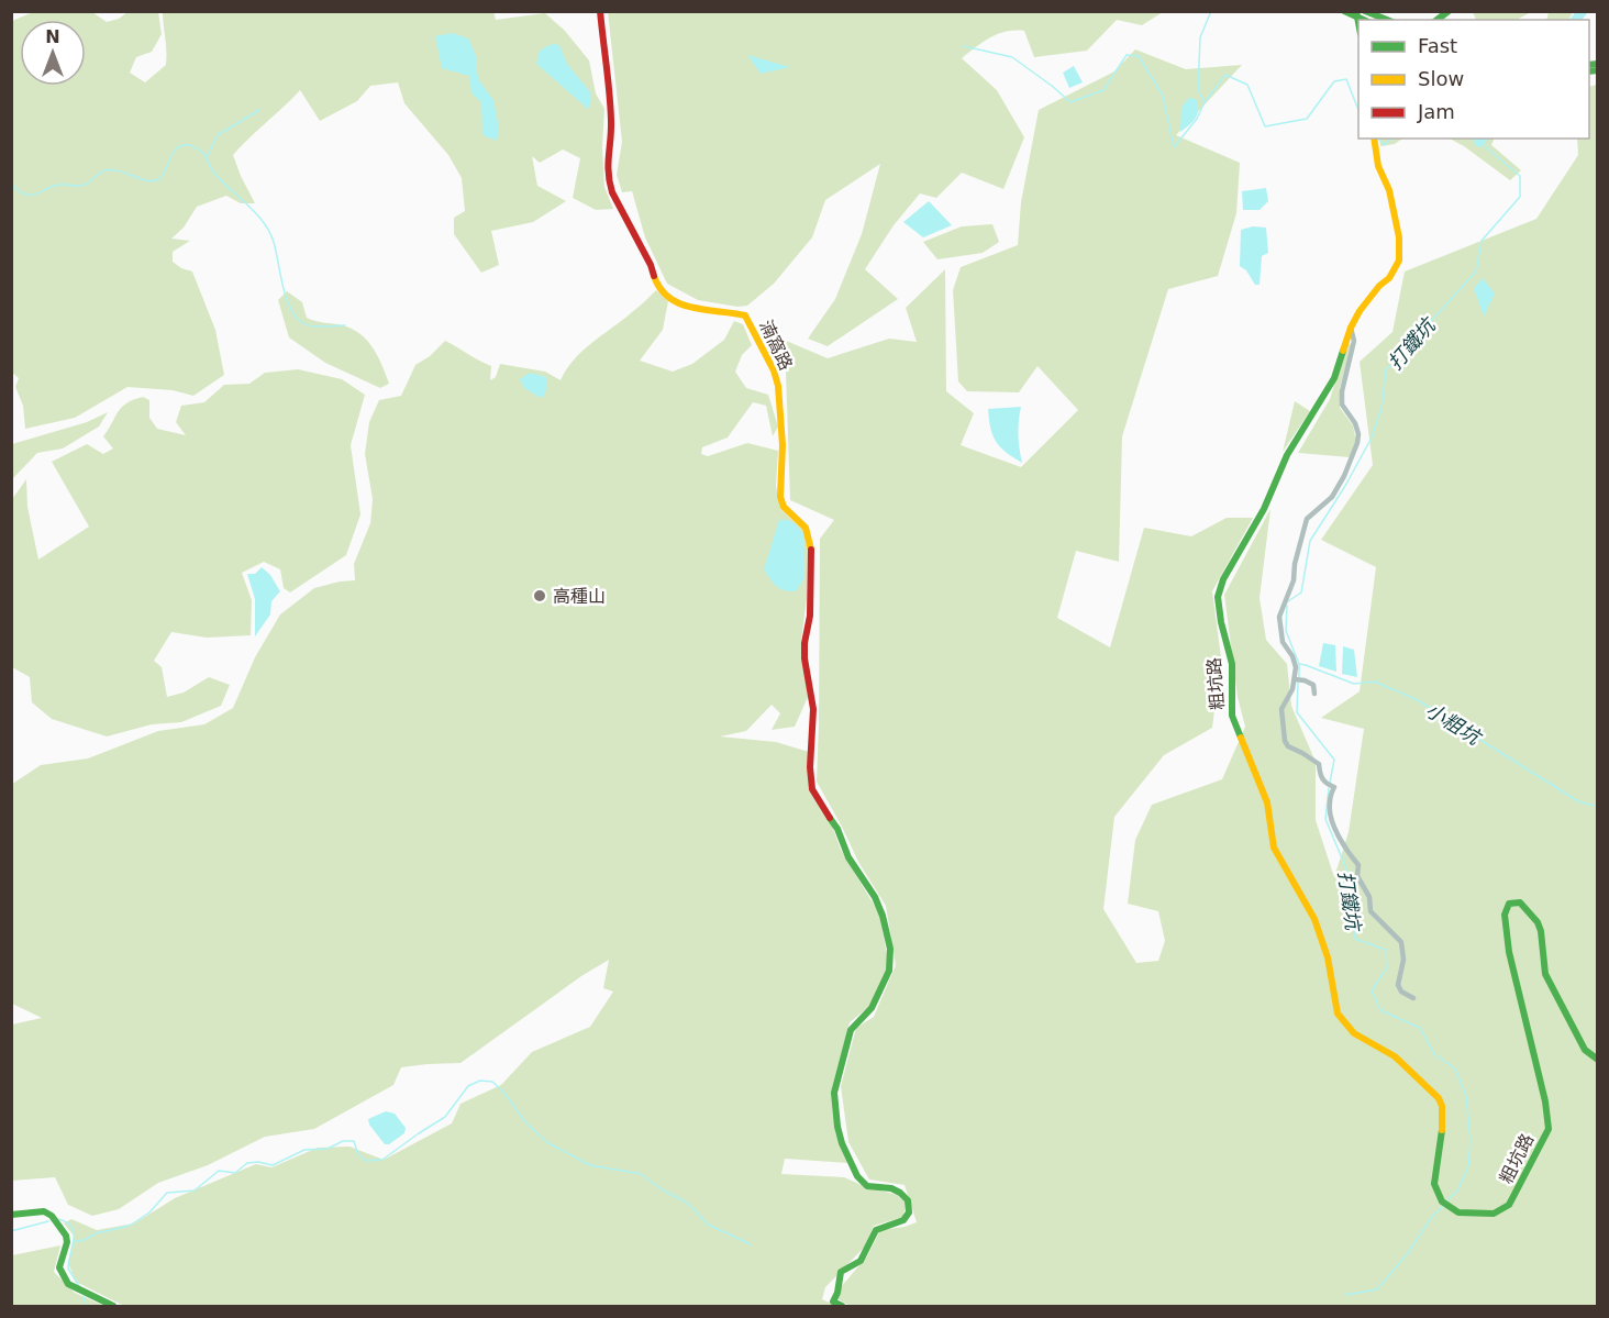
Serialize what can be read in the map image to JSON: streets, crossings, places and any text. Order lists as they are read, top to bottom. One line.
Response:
{"streets":{"street":["湳窩路","粗坑路"]},"water":["打鐵坑","小粗坑"],"places":["高種山"],"legend":["Fast","Slow","Jam"],"north":"top"}
